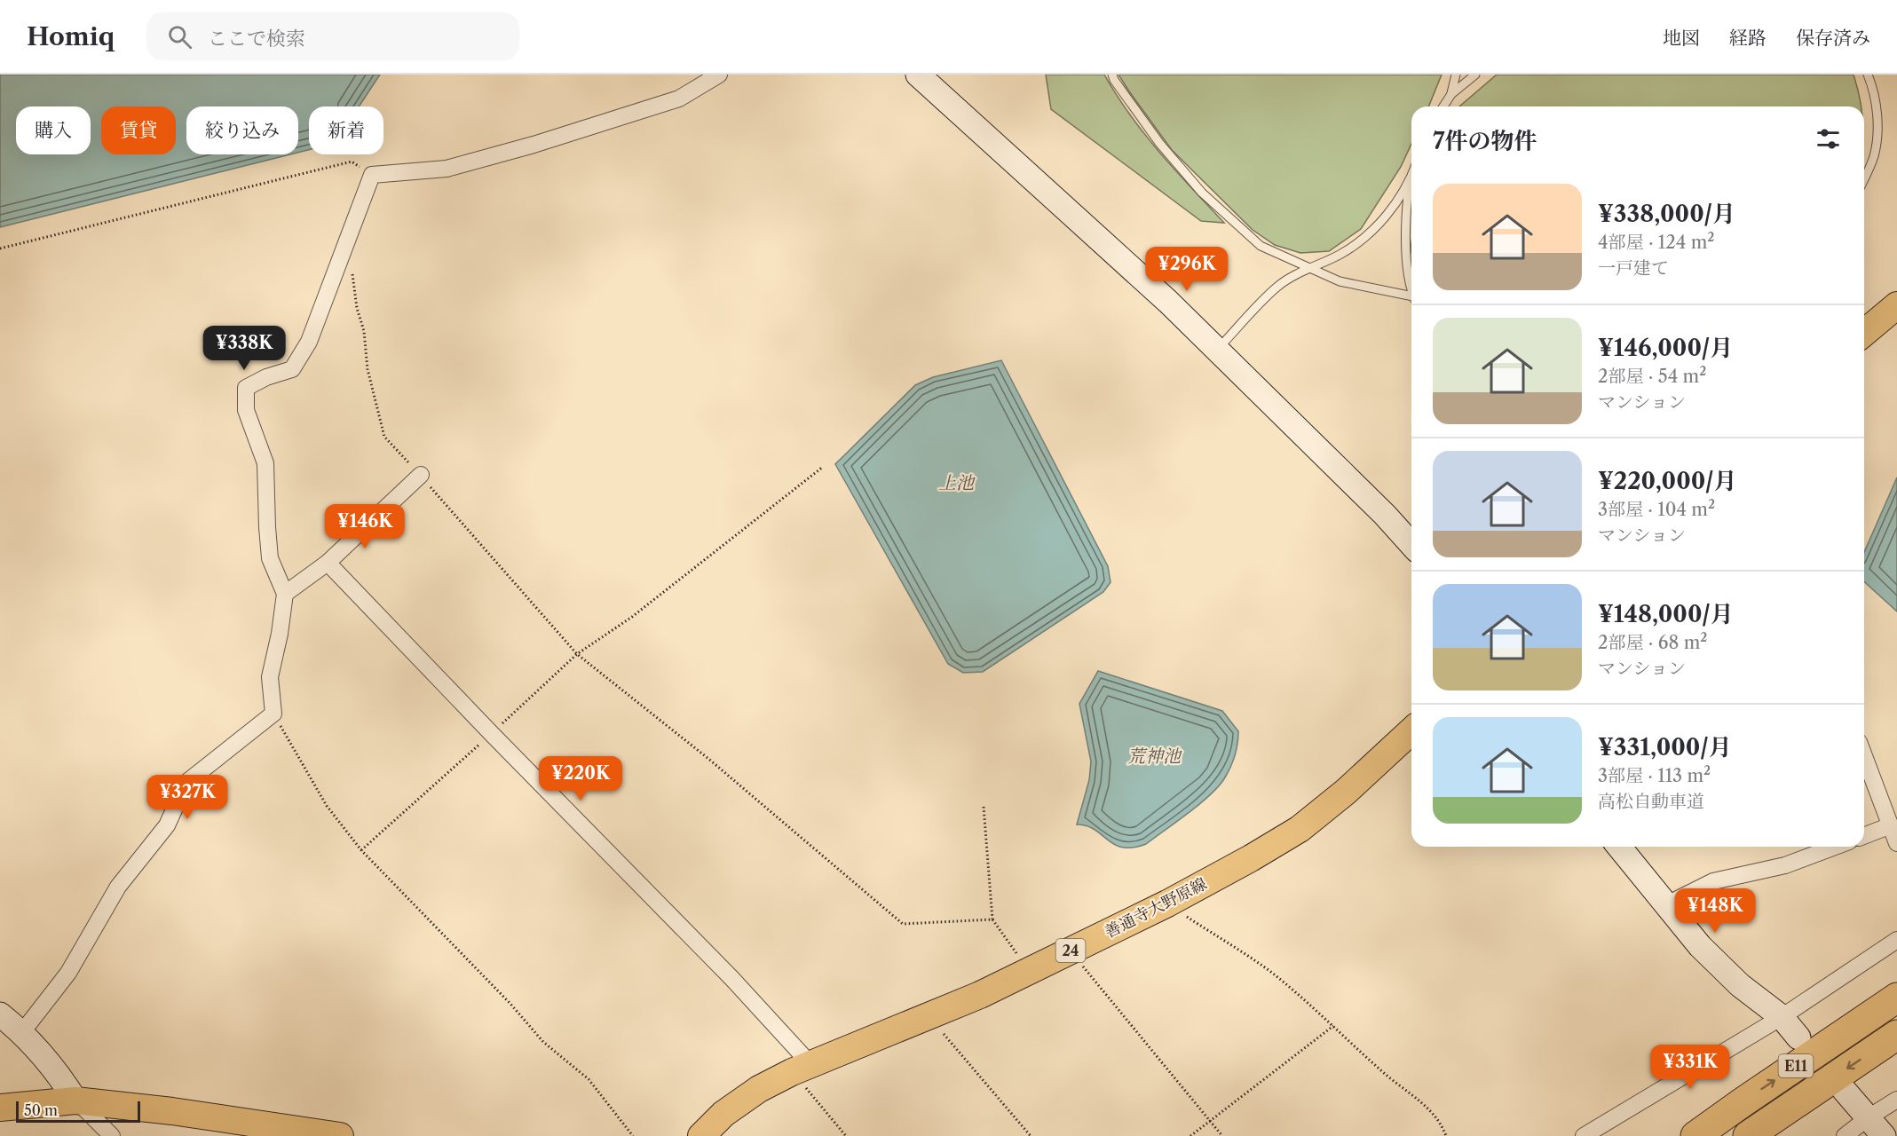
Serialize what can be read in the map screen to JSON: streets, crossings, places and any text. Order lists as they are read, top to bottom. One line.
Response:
{"streets":{"highway":["E11"],"main road":["善通寺大野原線","24"]},"water":["上池","荒神池"],"scale_bar":"50 m","page":{"header":"Homiq","search":"ここで検索","nav":["地図","経路","保存済み"],"chip":["購入","賃貸","絞り込み","新着"],"heading":"7件の物件","list":[{"name":"¥338,000/月","note":"4部屋 · 124 m² · 一戸建て"},{"name":"¥146,000/月","note":"2部屋 · 54 m² · マンション"},{"name":"¥220,000/月","note":"3部屋 · 104 m² · マンション"},{"name":"¥148,000/月","note":"2部屋 · 68 m² · マンション"},{"name":"¥331,000/月","note":"3部屋 · 113 m² · 高松自動車道"}],"price":["¥296K","¥338K","¥146K","¥220K","¥327K","¥148K","¥331K"],"scale":"50 m"}}
